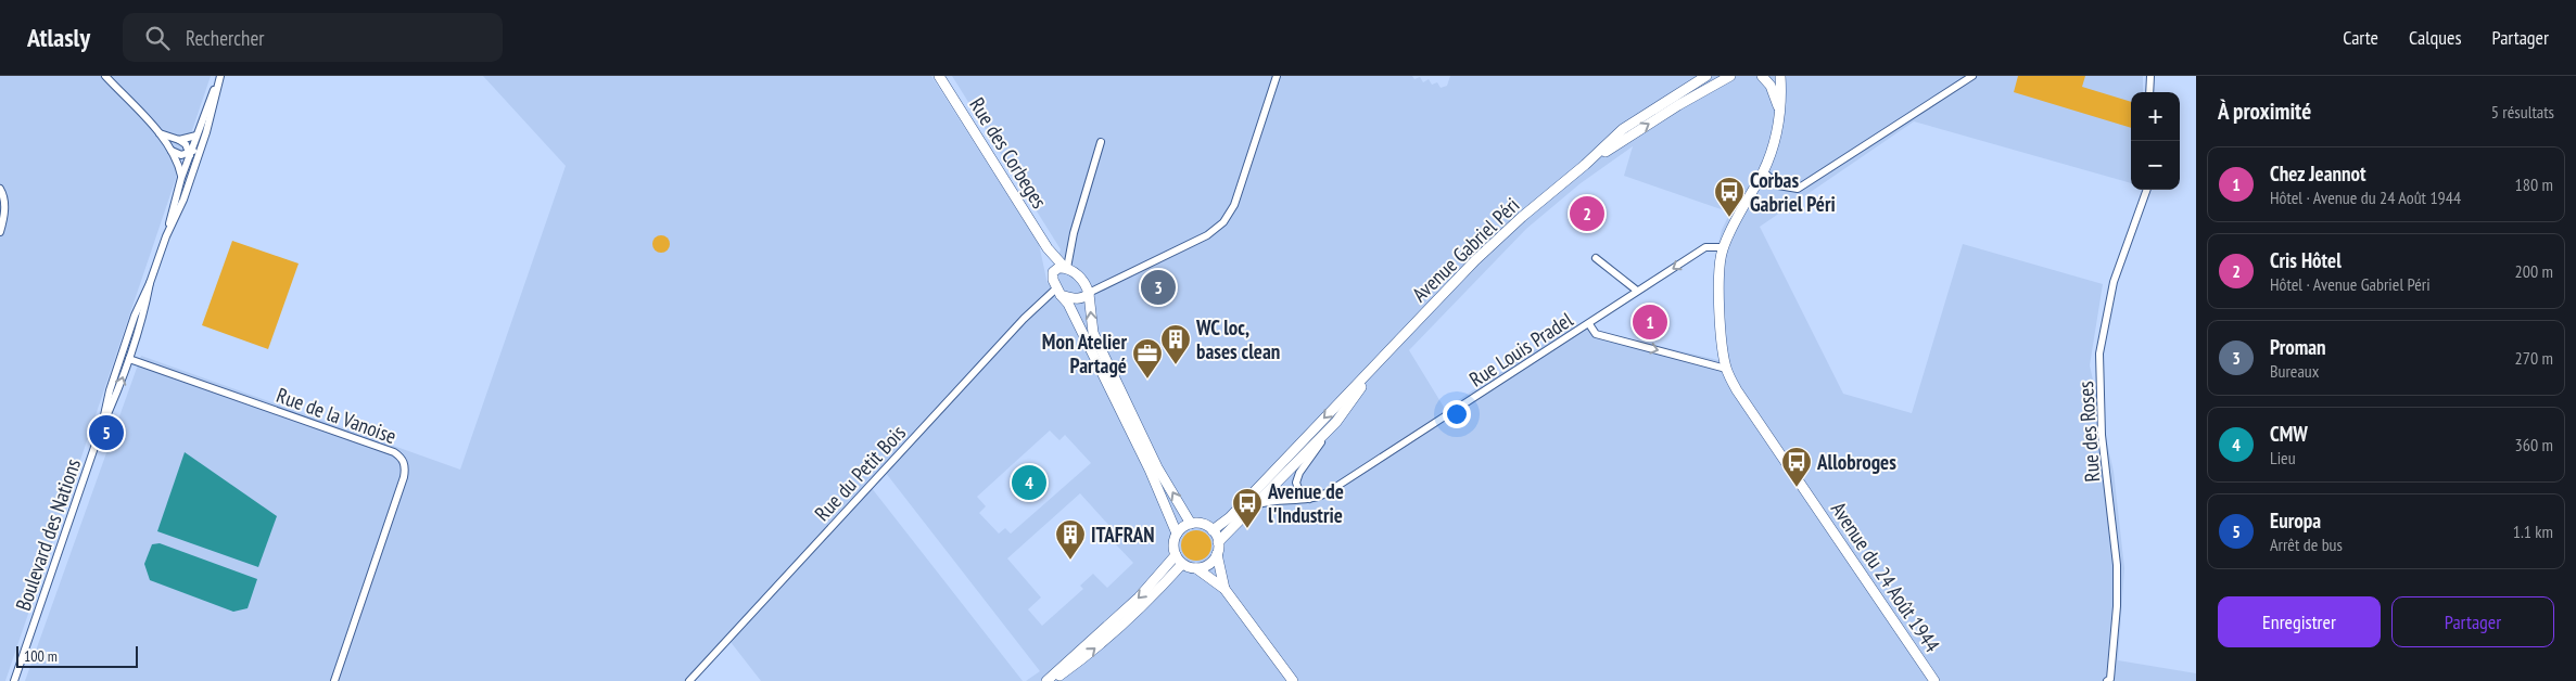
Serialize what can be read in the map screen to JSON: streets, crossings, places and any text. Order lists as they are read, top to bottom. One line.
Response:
{"streets":{"street":["Rue des Corbeges","Avenue Gabriel Péri","Rue Louis Pradel","Rue de la Vanoise","Rue des Roses","Rue du Petit Bois","Boulevard des Nations","Avenue du 24 Août 1944"]},"crossings":[["Rue des Corbeges","Rue du Petit Bois"],["Avenue Gabriel Péri","Rue Louis Pradel"],["Rue Louis Pradel","Avenue du 24 Août 1944"],["Rue de la Vanoise","Boulevard des Nations"]],"places":{"bus stop":["Corbas Gabriel Péri","Allobroges","Avenue de l'Industrie"],"building":["WC loc, bases clean","ITAFRAN"],"office":["Mon Atelier Partagé"]},"scale_bar":"100 m","page":{"header":"Atlasly","search":"Rechercher","nav":["Carte","Calques","Partager"],"heading":["À proximité","5 résultats"],"map_buttons":["+","−"],"list":[{"mark":"1","name":"Chez Jeannot","note":"Hôtel · Avenue du 24 Août 1944","value":"180 m"},{"mark":"2","name":"Cris Hôtel","note":"Hôtel · Avenue Gabriel Péri","value":"200 m"},{"mark":"3","name":"Proman","note":"Bureaux","value":"270 m"},{"mark":"4","name":"CMW","note":"Lieu","value":"360 m"},{"mark":"5","name":"Europa","note":"Arrêt de bus","value":"1.1 km"}],"pins":["2","3","1","5","4"],"buttons":["Enregistrer","Partager"],"scale":"100 m"}}
